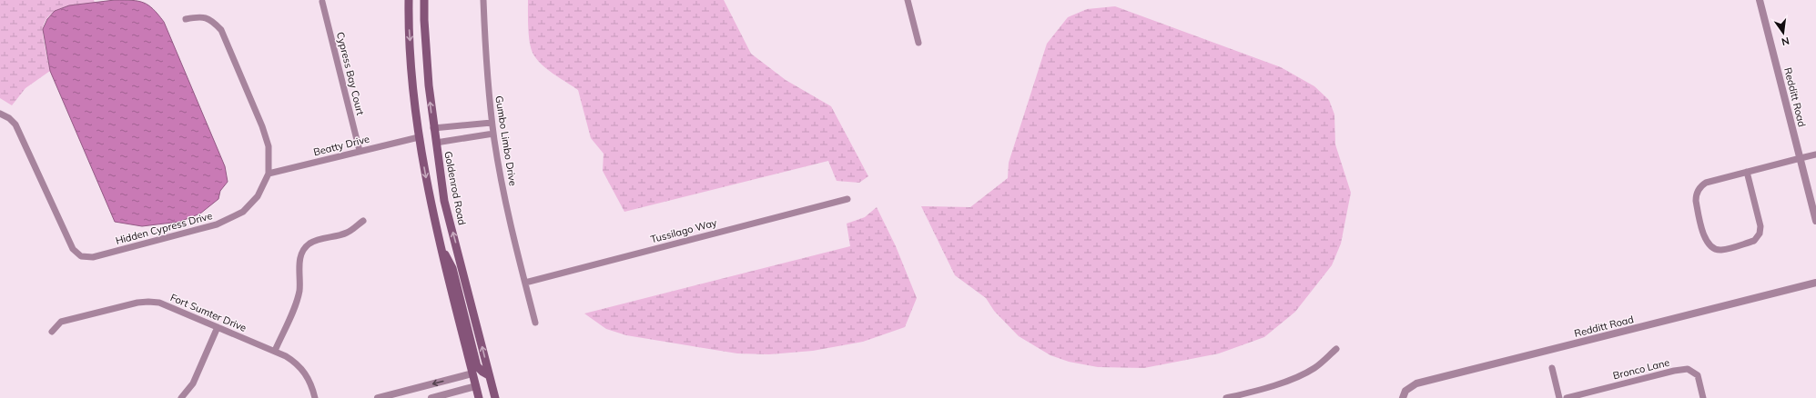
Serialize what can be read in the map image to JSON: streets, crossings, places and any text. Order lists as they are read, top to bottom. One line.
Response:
{"streets":{"main road":["Goldenrod Road"],"street":["Cypress Bay Court","Redditt Road","Gumbo Limbo Drive","Beatty Drive","Hidden Cypress Drive","Tussilago Way","Fort Sumter Drive","Bronco Lane"]},"crossings":[["Cypress Bay Court","Beatty Drive"],["Gumbo Limbo Drive","Tussilago Way"],["Beatty Drive","Hidden Cypress Drive"]],"north":"bottom"}
